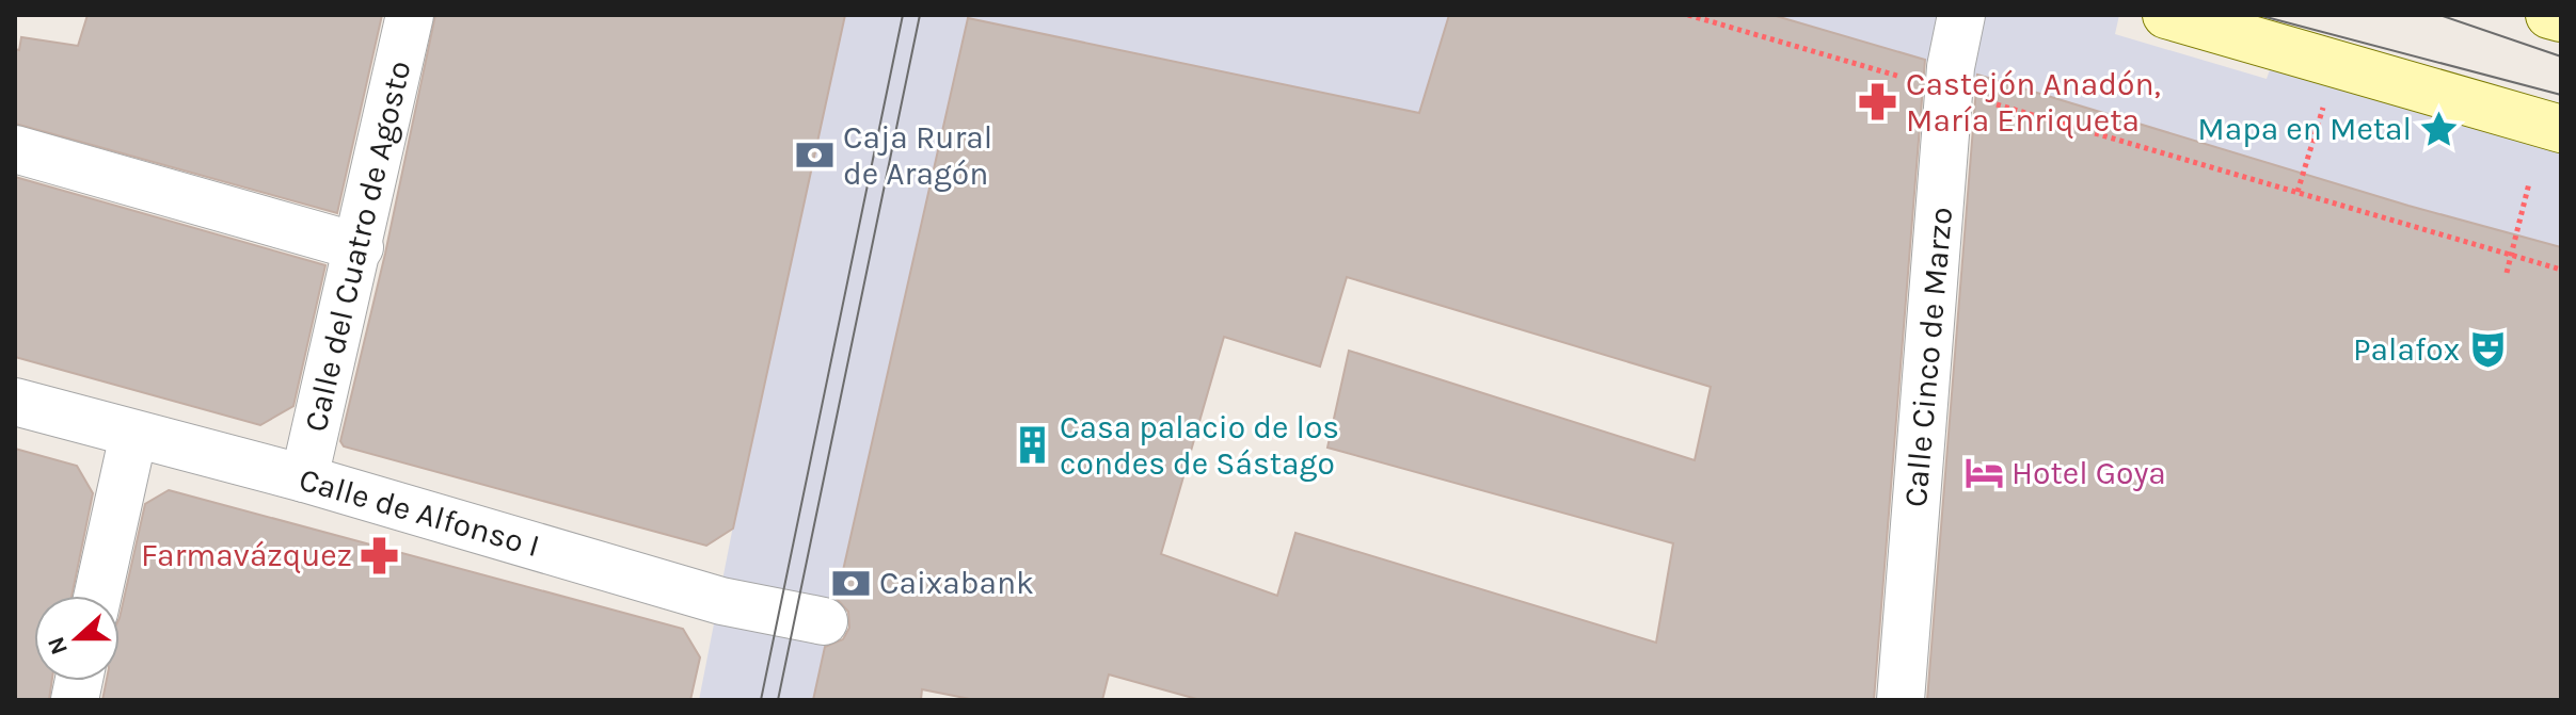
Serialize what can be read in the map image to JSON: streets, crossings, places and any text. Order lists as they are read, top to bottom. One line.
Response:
{"streets":{"street":["Calle del Cuatro de Agosto","Calle Cinco de Marzo","Calle de Alfonso I"]},"crossings":[["Calle del Cuatro de Agosto","Calle de Alfonso I"]],"places":{"pharmacy":["Castejón Anadón, María Enriqueta","Farmavázquez"],"place":["Mapa en Metal"],"bank":["Caja Rural de Aragón","Caixabank"],"theatre":["Palafox"],"building":["Casa palacio de los condes de Sástago"],"hotel":["Hotel Goya"]},"north":"left"}
